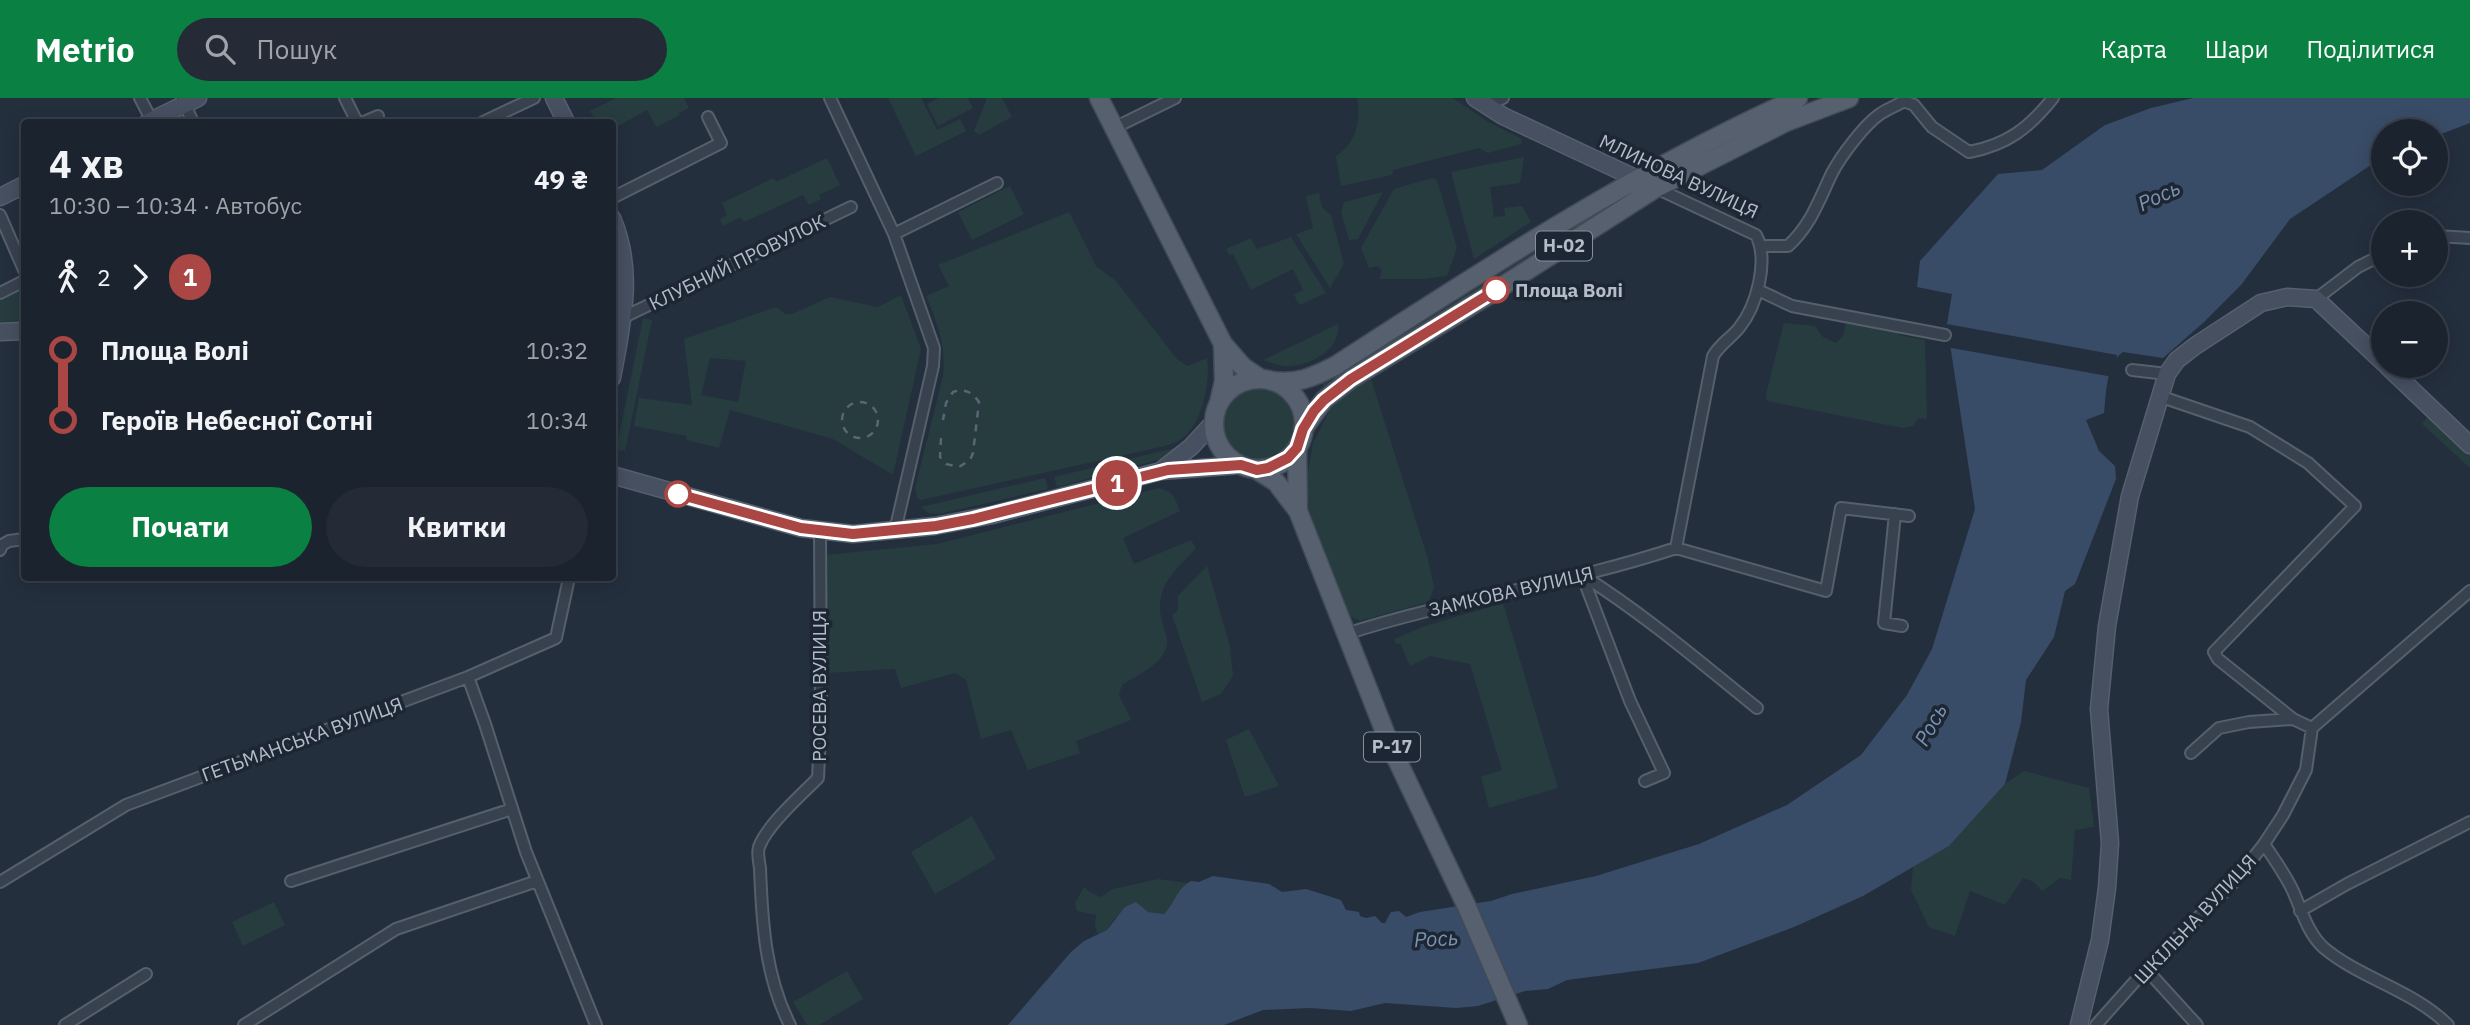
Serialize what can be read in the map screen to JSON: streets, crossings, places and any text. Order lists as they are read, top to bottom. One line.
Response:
{"streets":{"main road":["Н-02","Р-17"],"street":["МЛИНОВА ВУЛИЦЯ","КЛУБНИЙ ПРОВУЛОК","ЗАМКОВА ВУЛИЦЯ","РОСЕВА ВУЛИЦЯ","ГЕТЬМАНСЬКА ВУЛИЦЯ","ШКІЛЬНА ВУЛИЦЯ"]},"crossings":[["МЛИНОВА ВУЛИЦЯ","Н-02"],["Н-02","Р-17"],["ЗАМКОВА ВУЛИЦЯ","Р-17"]],"water":["Рось"],"places":["Площа Волі"],"lines":["bus line 1"],"page":{"header":"Metrio","search":"Пошук","nav":["Карта","Шари","Поділитися"],"on_map":"1","map_buttons":["+","−"],"heading":["4 хв","10:30 – 10:34 · Автобус","49 ₴"],"legs":["2","1"],"list":[{"name":"Площа Волі","value":"10:32"},{"name":"Героїв Небесної Сотні","value":"10:34"}],"buttons":["Почати","Квитки"]}}
